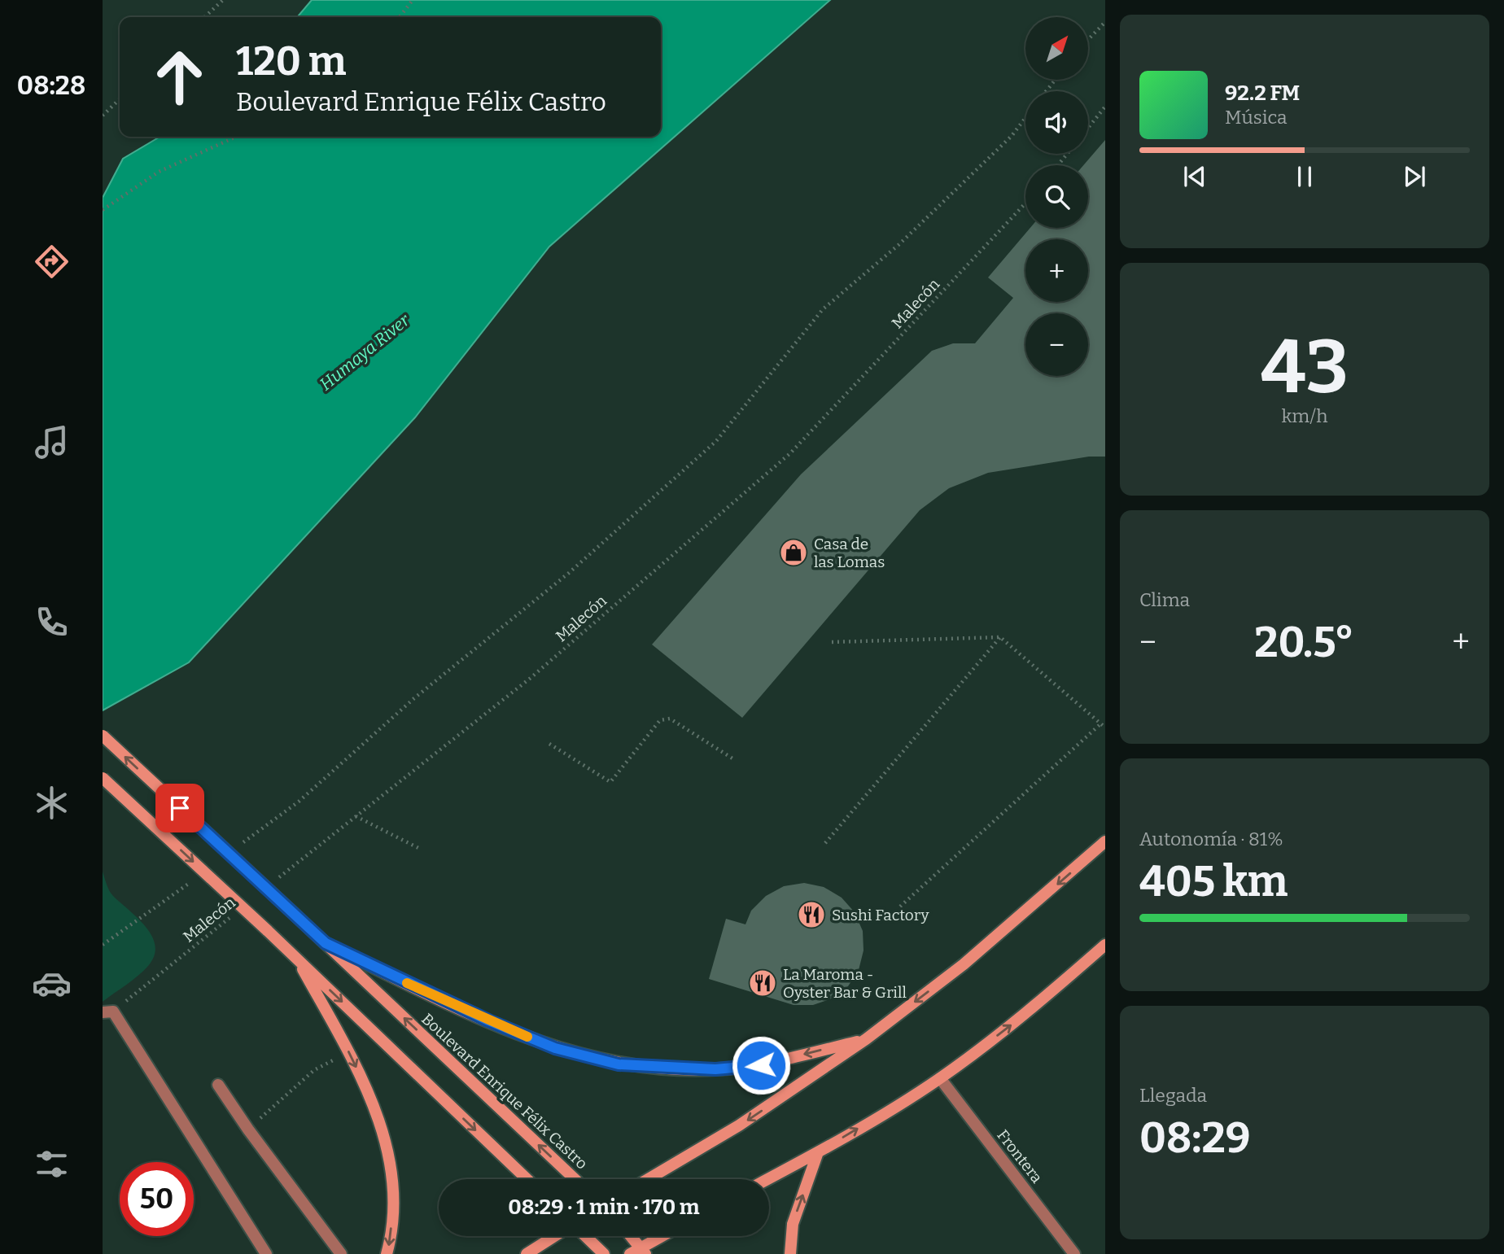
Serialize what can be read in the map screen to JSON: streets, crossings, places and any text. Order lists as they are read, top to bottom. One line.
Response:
{"streets":{"main road":["Boulevard Enrique Félix Castro"],"street":["Frontera"],"path":["Malecón"]},"water":["Humaya River"],"places":{"shop":["Casa de las Lomas"],"restaurant":["Sushi Factory","La Maroma - Oyster Bar & Grill"]},"north":"top right","page":{"tabs":"08:28","map_buttons":["+","−"],"turn":["120 m","Boulevard Enrique Félix Castro"],"song":["92.2 FM","Música"],"tile":[["43","km/h"],"Clima",["Autonomía · 81%","405 km"],["Llegada","08:29"]],"heat":["−","20.5°","+"],"limit":"50","trip":"08:29 · 1 min · 170 m"}}
